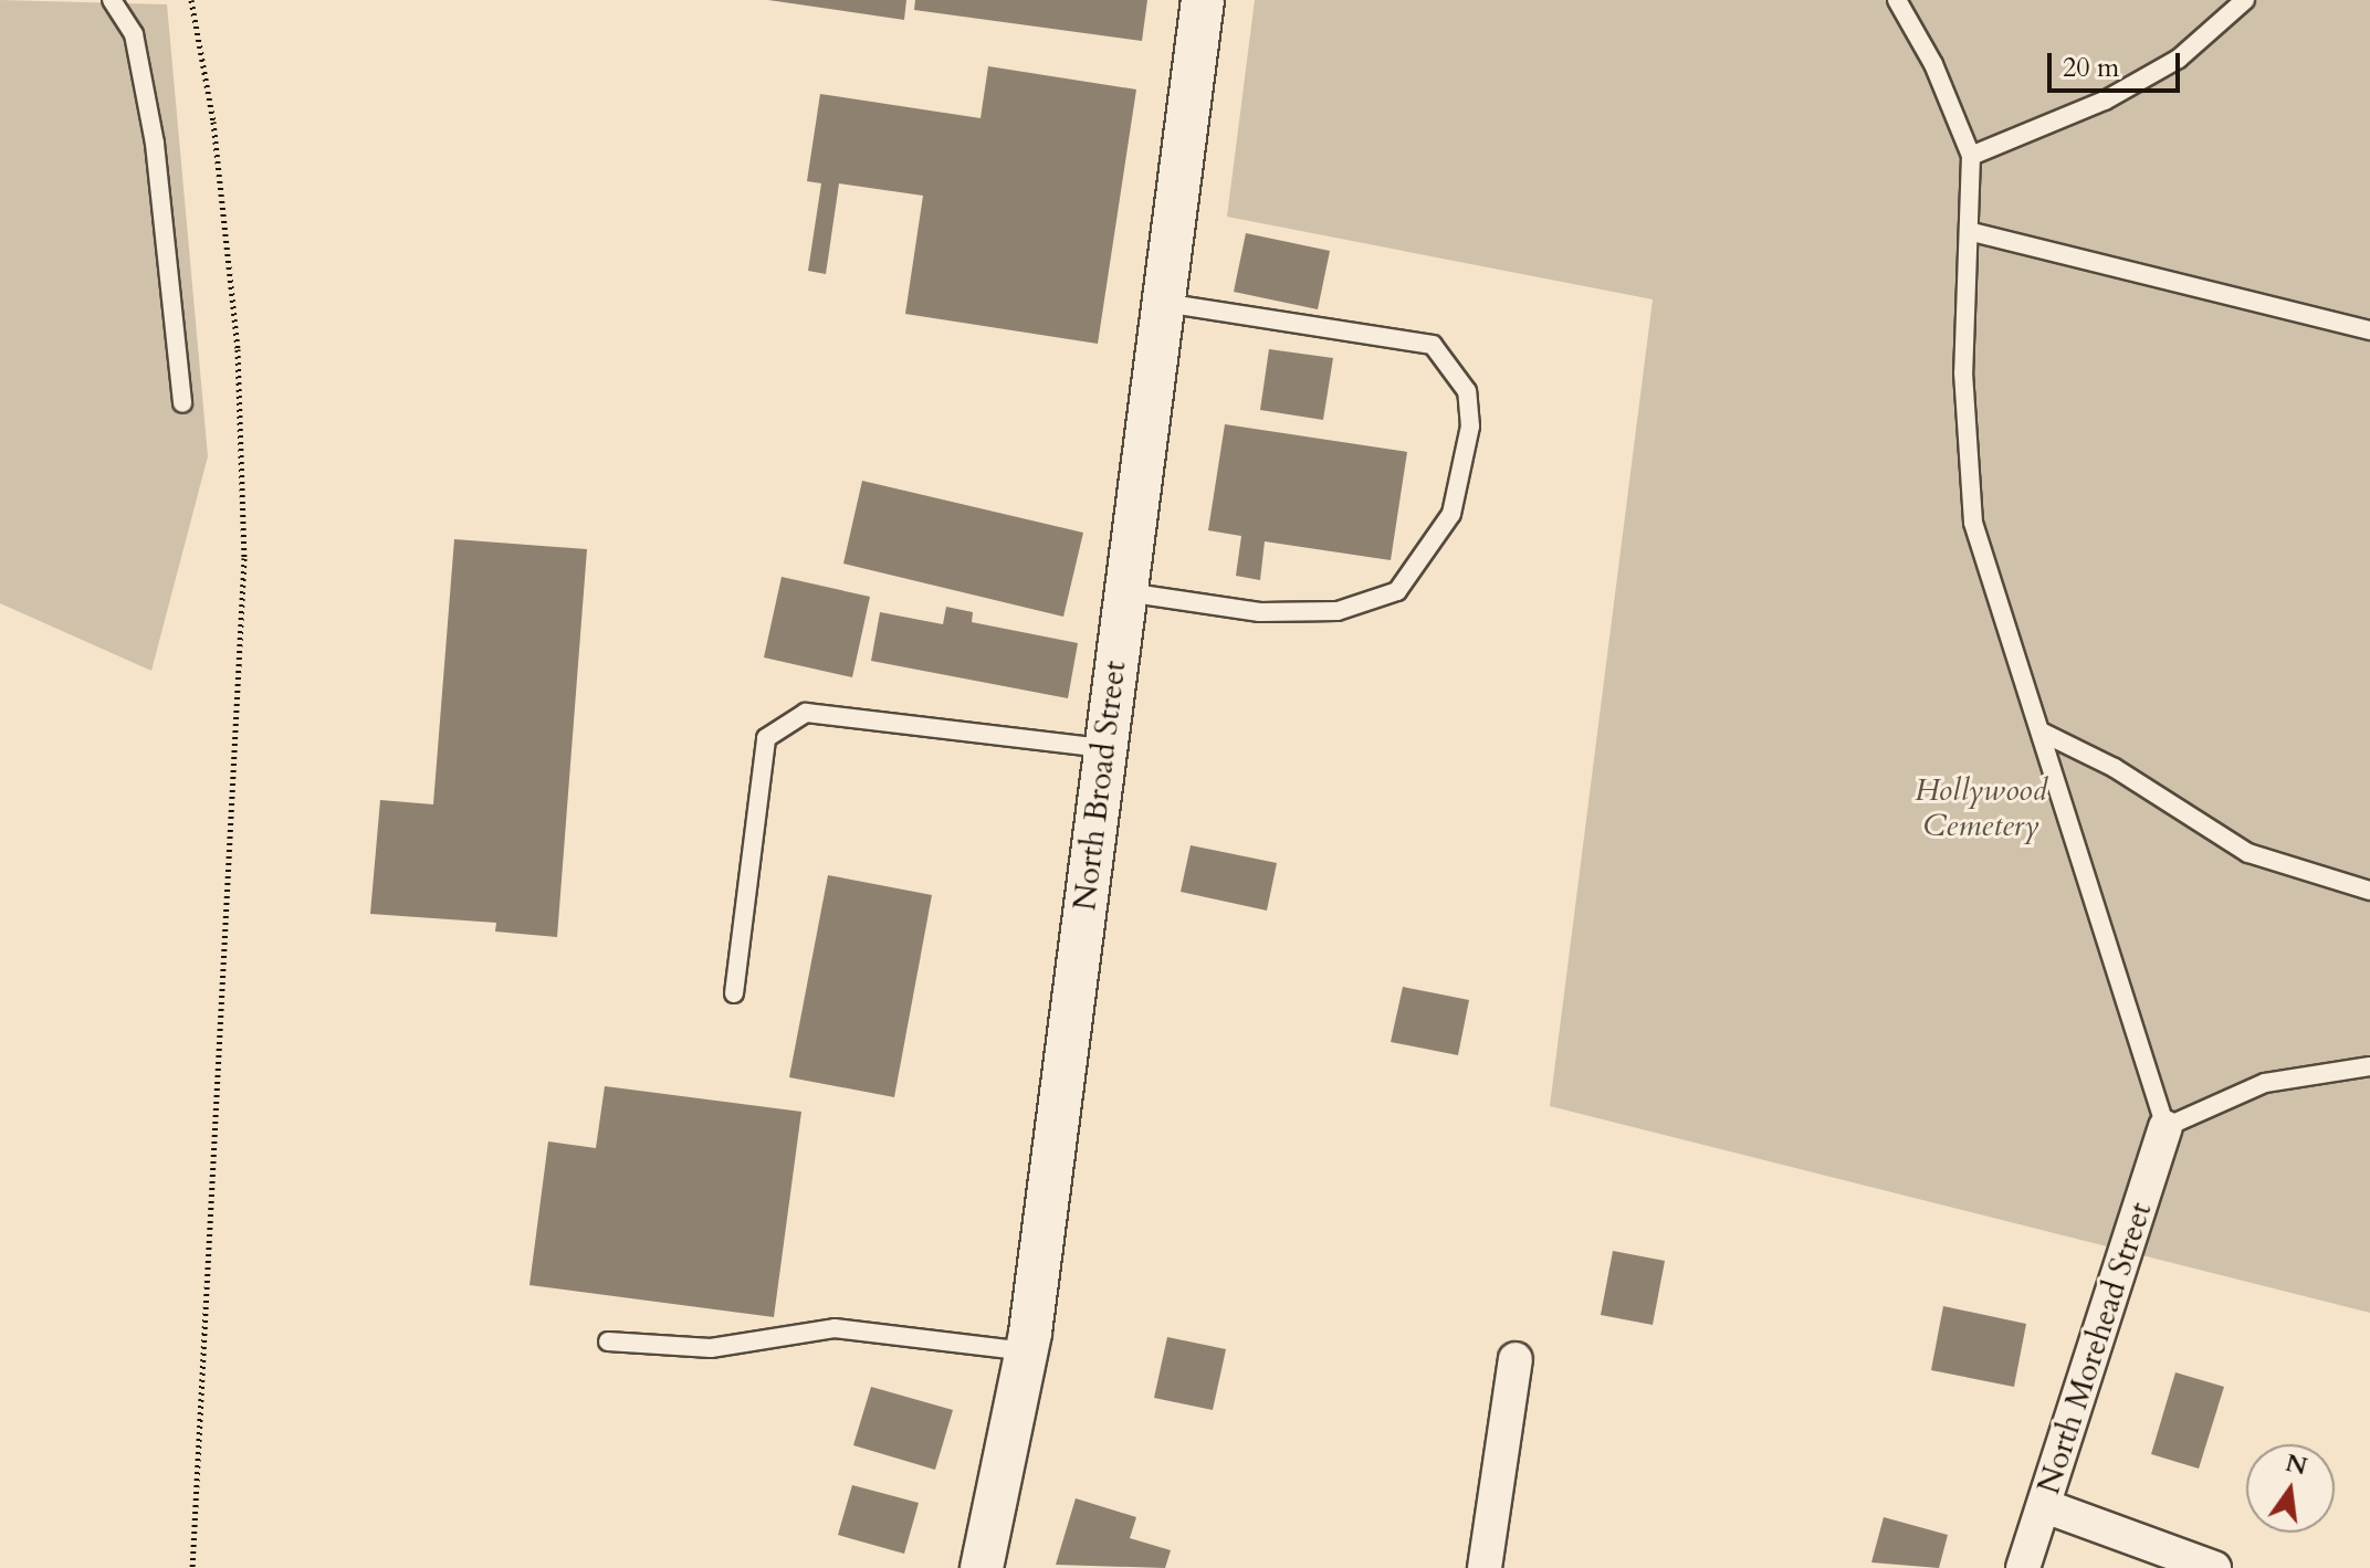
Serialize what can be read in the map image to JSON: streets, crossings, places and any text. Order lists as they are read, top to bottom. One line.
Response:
{"streets":{"street":["North Broad Street","North Morehead Street"]},"parks":["Hollywood Cemetery"],"scale_bar":"20 m","north":"top"}
